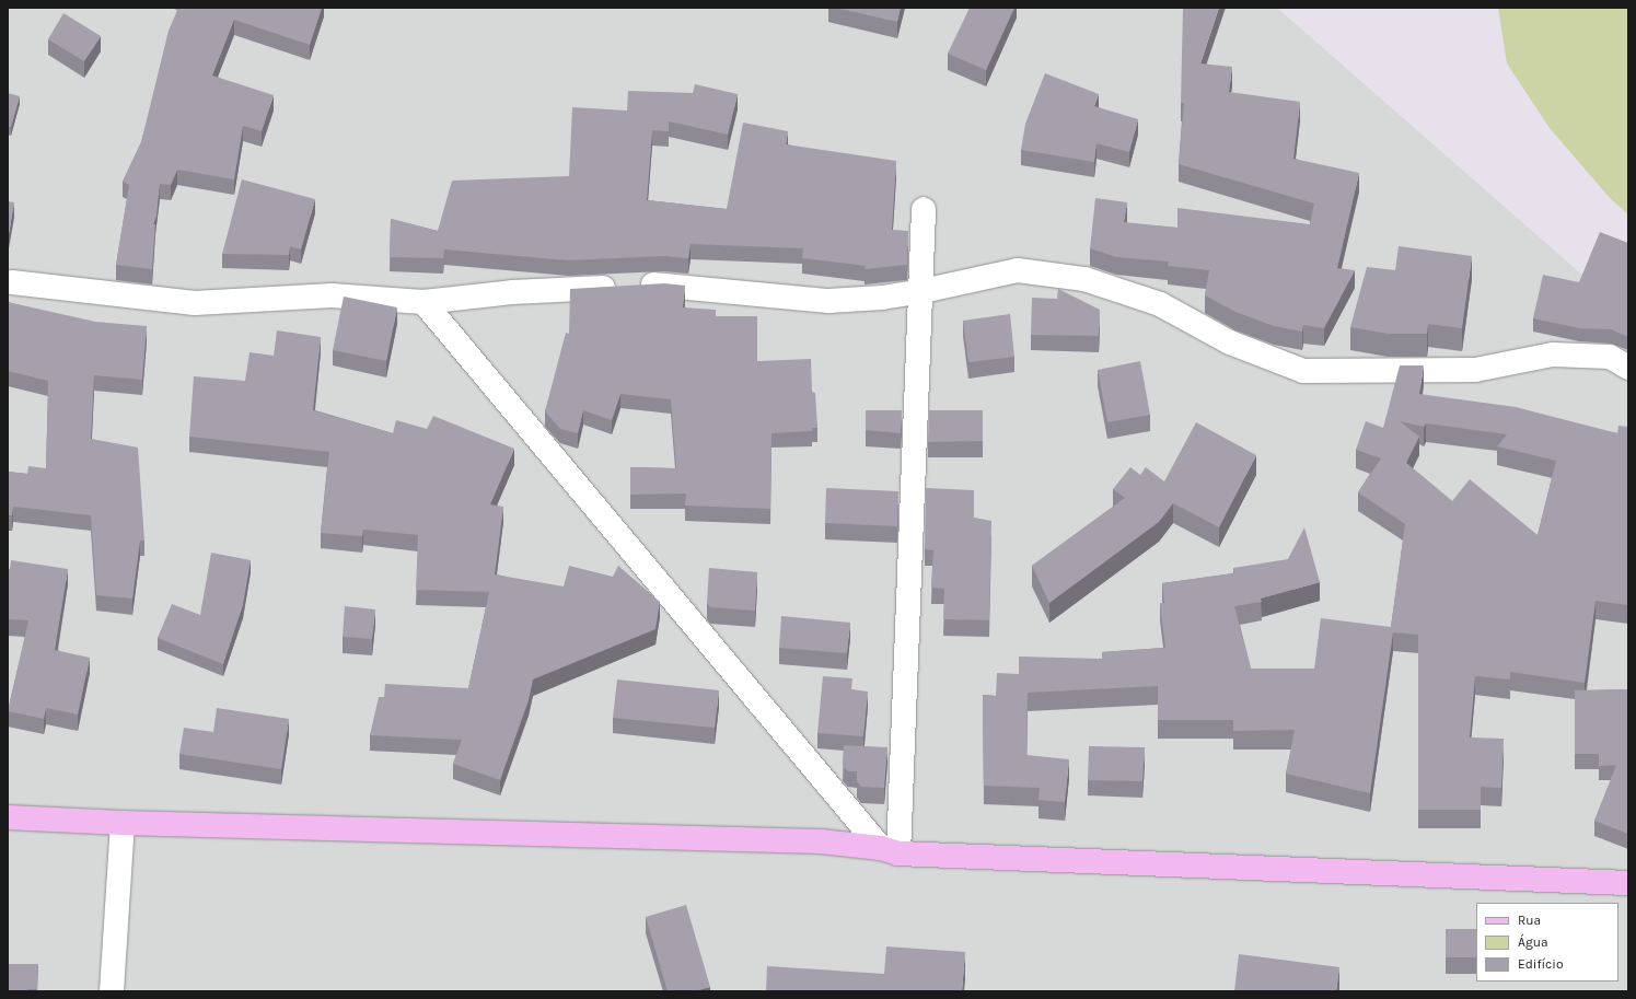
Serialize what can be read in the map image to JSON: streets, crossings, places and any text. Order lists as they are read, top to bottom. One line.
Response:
{"legend":["Rua","Água","Edifício"]}
